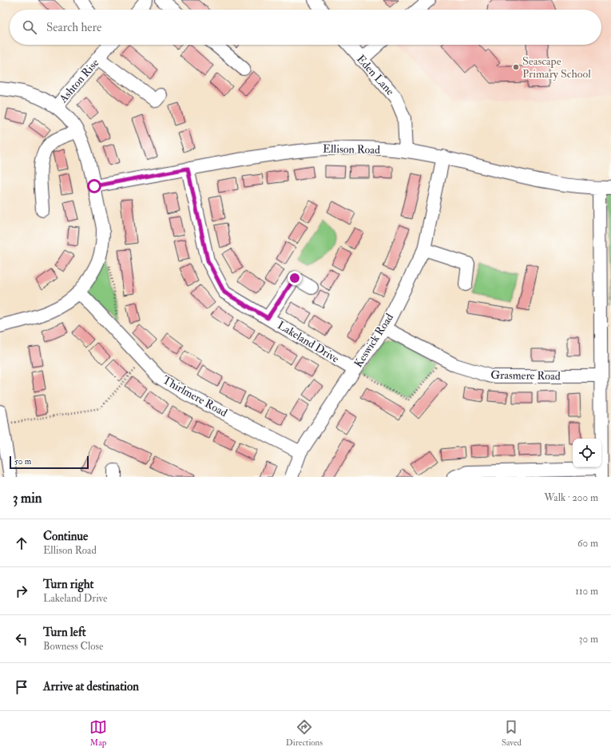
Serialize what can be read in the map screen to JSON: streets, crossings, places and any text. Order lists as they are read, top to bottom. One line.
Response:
{"streets":{"street":["Eden Lane","Ashton Rise","Ellison Road","Keswick Road","Lakeland Drive","Grasmere Road","Thirlmere Road"]},"crossings":[["Eden Lane","Ellison Road"],["Ellison Road","Keswick Road"],["Ellison Road","Lakeland Drive"],["Keswick Road","Lakeland Drive"],["Keswick Road","Grasmere Road"],["Keswick Road","Thirlmere Road"]],"places":["Seascape Primary School"],"scale_bar":"50 m","page":{"search":"Search here","scale":"50 m","heading":["3 min","Walk · 200 m"],"list":[["Continue","Ellison Road","60 m"],["Turn right","Lakeland Drive","110 m"],["Turn left","Bowness Close","30 m"],"Arrive at destination"],"nav":["Map","Directions","Saved"]}}
